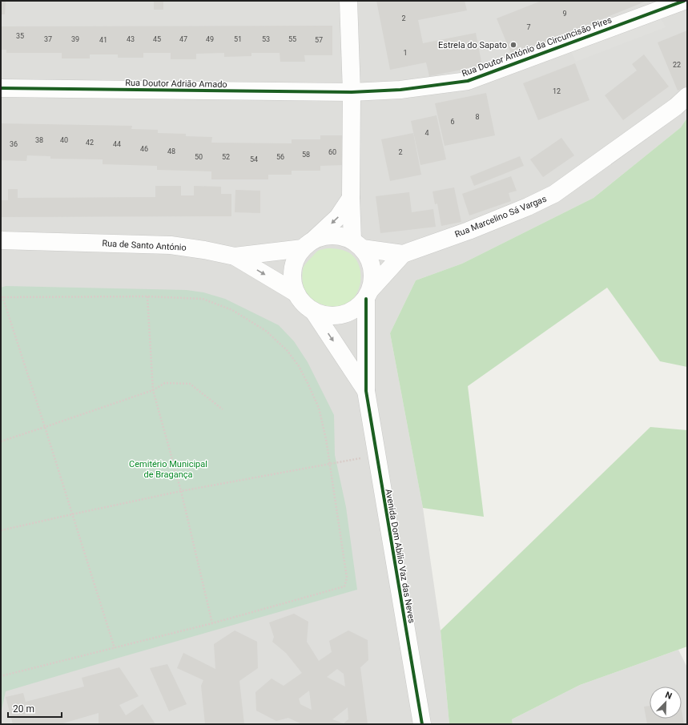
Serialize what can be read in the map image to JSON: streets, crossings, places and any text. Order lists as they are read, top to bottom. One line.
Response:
{"streets":{"street":["Rua Doutor António da Circuncisão Pires","Rua Doutor Adrião Amado","Rua Marcelino Sá Vargas","Rua de Santo António","Avenida Dom Abílio Vaz das Neves"]},"crossings":[["Rua Doutor António da Circuncisão Pires","Rua Doutor Adrião Amado"],["Rua Marcelino Sá Vargas","Rua de Santo António"]],"parks":["Cemitério Municipal de Bragança"],"places":["Estrela do Sapato"],"house_numbers":["9","2","7","35","37","39","43","45","47","49","51","53","55","41","57","1","22","12","8","6","4","38","40","42","36","44","46","48","60","2","58","50","52","56","54"],"scale_bar":"20 m","north":"top right"}
